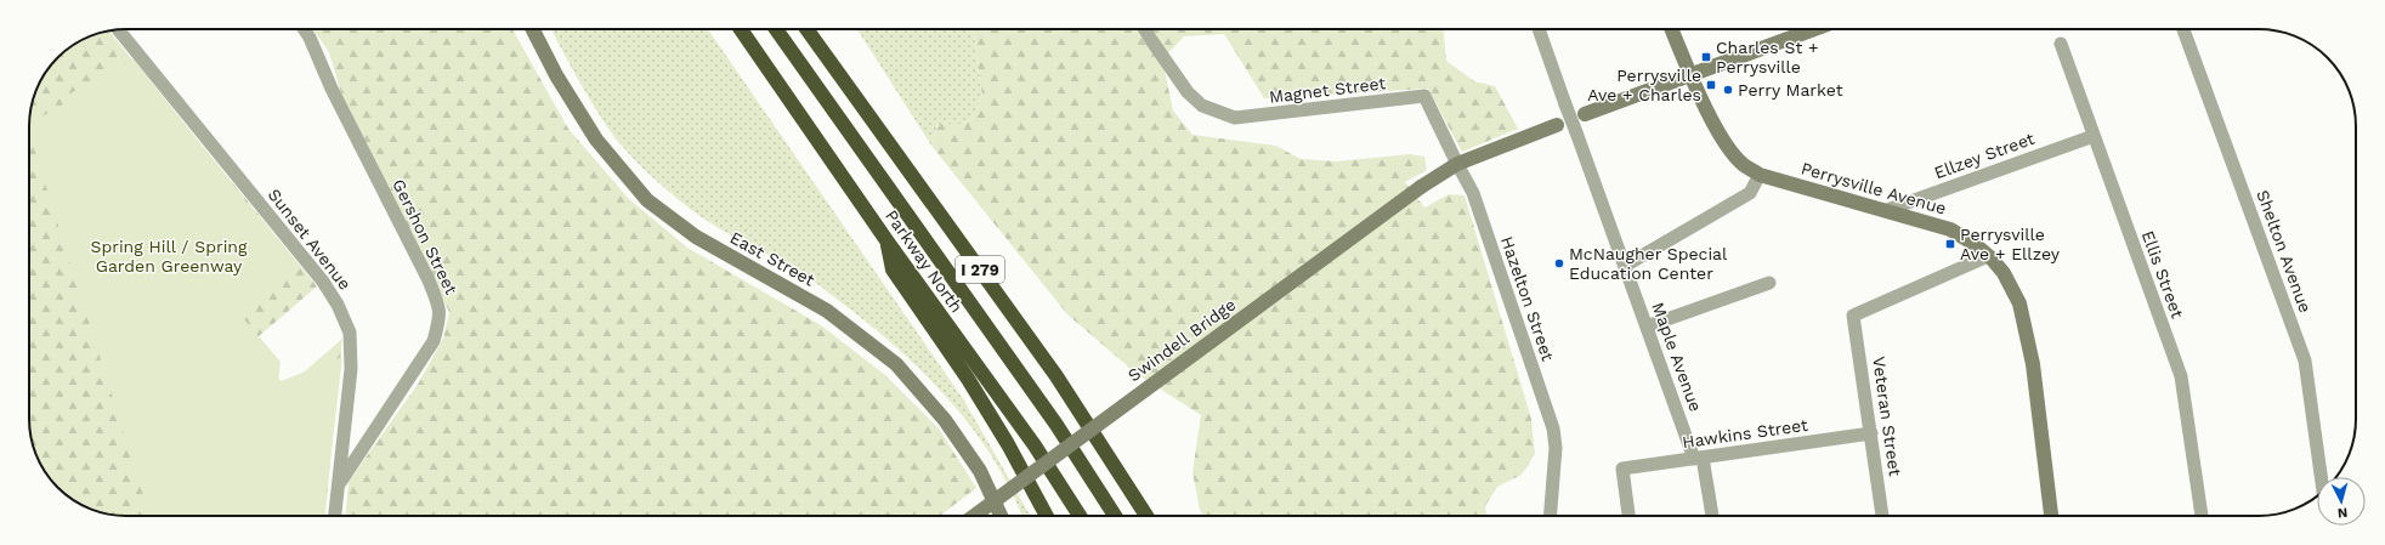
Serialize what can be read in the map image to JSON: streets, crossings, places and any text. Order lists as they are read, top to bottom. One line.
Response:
{"streets":{"highway":["Parkway North","I 279"],"main road":["Perrysville Avenue","East Street","Swindell Bridge"],"street":["Magnet Street","Ellzey Street","Gershon Street","Sunset Avenue","Shelton Avenue","Ellis Street","Hazelton Street","Maple Avenue","Veteran Street","Hawkins Street"]},"crossings":[["Magnet Street","Hazelton Street"],["Ellzey Street","Perrysville Avenue"],["Ellzey Street","Ellis Street"],["Perrysville Avenue","Veteran Street"],["Gershon Street","Sunset Avenue"],["Hazelton Street","Swindell Bridge"],["Maple Avenue","Hawkins Street"],["Veteran Street","Hawkins Street"]],"parks":["Spring Hill / Spring Garden Greenway"],"places":{"transit":["Charles St + Perrysville","Perrysville Ave + Charles","Perrysville Ave + Ellzey"],"other":["Perry Market","McNaugher Special Education Center"]},"north":"bottom"}
